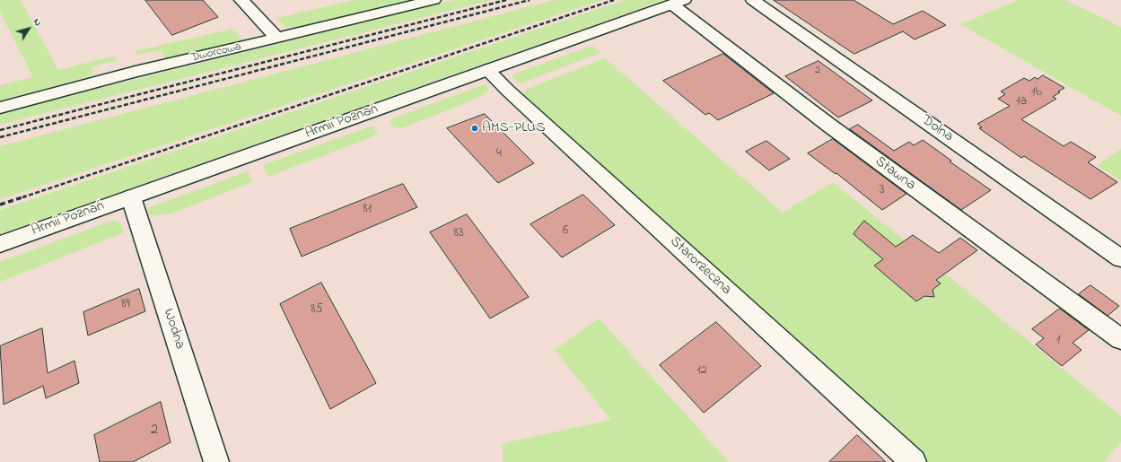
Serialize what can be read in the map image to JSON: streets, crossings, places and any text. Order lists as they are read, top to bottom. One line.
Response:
{"streets":{"street":["Dworcowa","Armii Poznań","Dolna","Stawna","Starorzeczna","Wodna"]},"crossings":[["Armii Poznań","Stawna"],["Armii Poznań","Starorzeczna"],["Armii Poznań","Wodna"]],"places":["AMS-PLUS"],"house_numbers":["2","1b","1a","4","3","81","6","83","89","85","1","12","2"],"north":"top right"}
